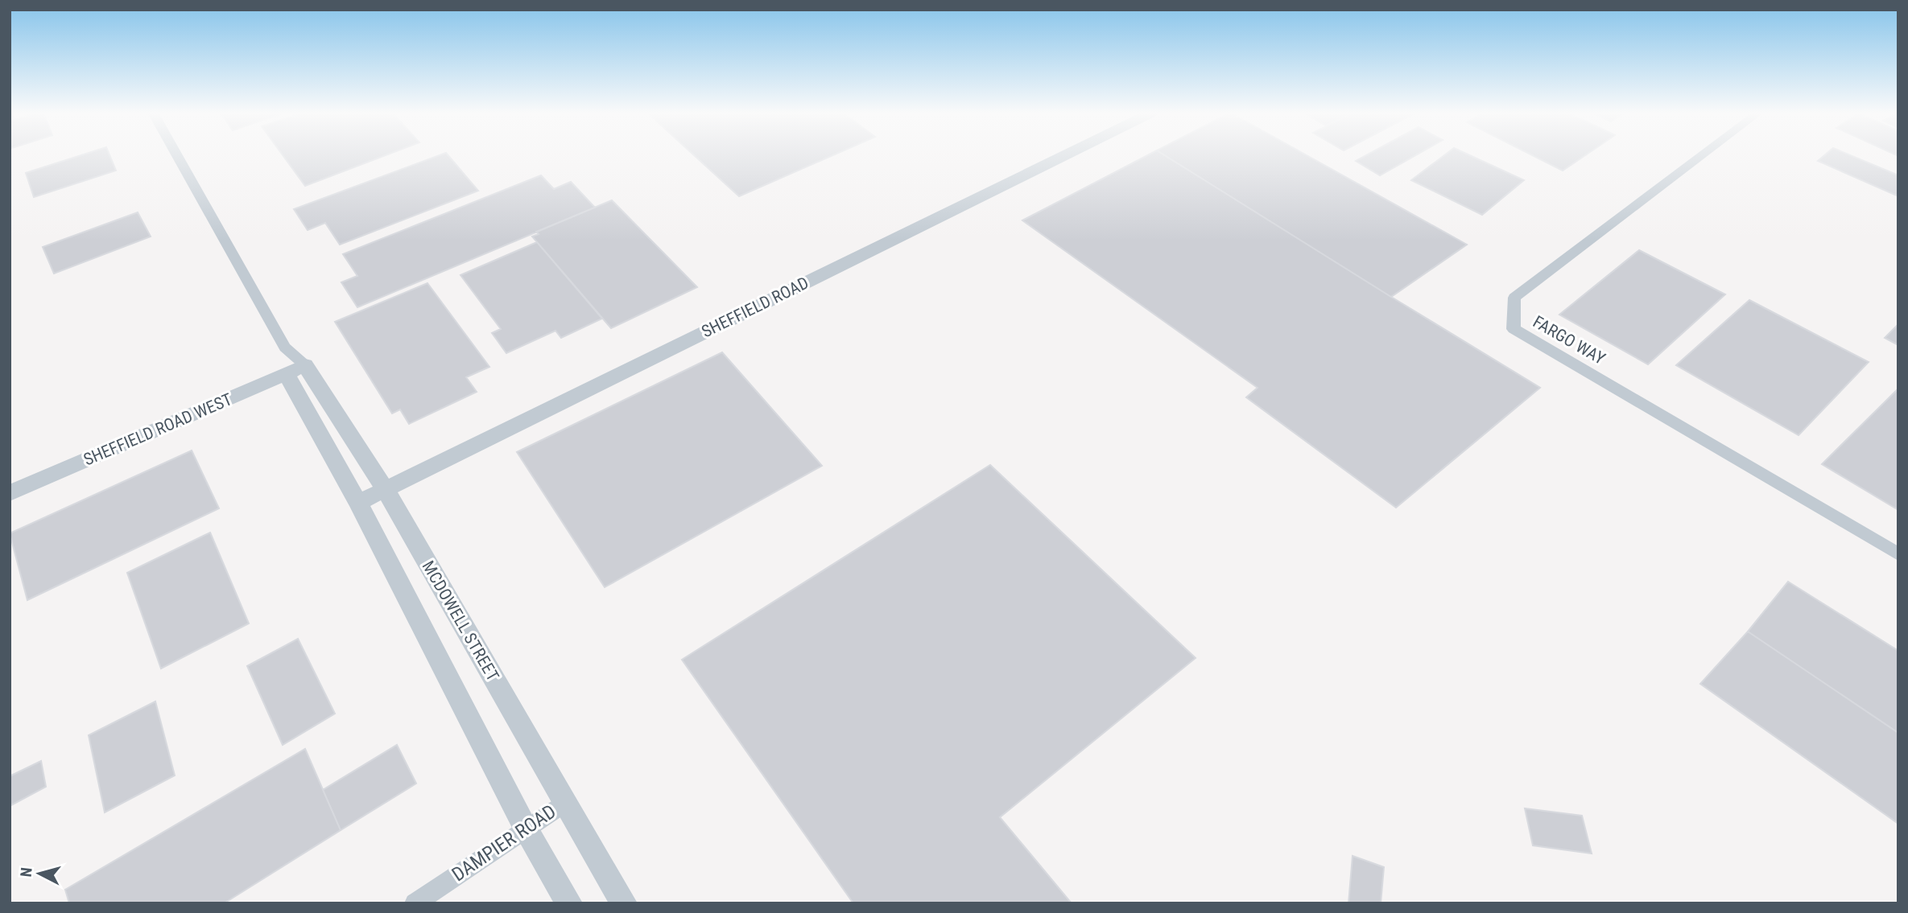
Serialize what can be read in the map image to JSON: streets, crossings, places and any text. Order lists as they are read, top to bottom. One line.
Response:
{"streets":{"street":["SHEFFIELD ROAD","FARGO WAY","SHEFFIELD ROAD WEST","MCDOWELL STREET","DAMPIER ROAD"]},"crossings":[["SHEFFIELD ROAD","MCDOWELL STREET"],["SHEFFIELD ROAD WEST","MCDOWELL STREET"],["MCDOWELL STREET","DAMPIER ROAD"]],"north":"left"}
